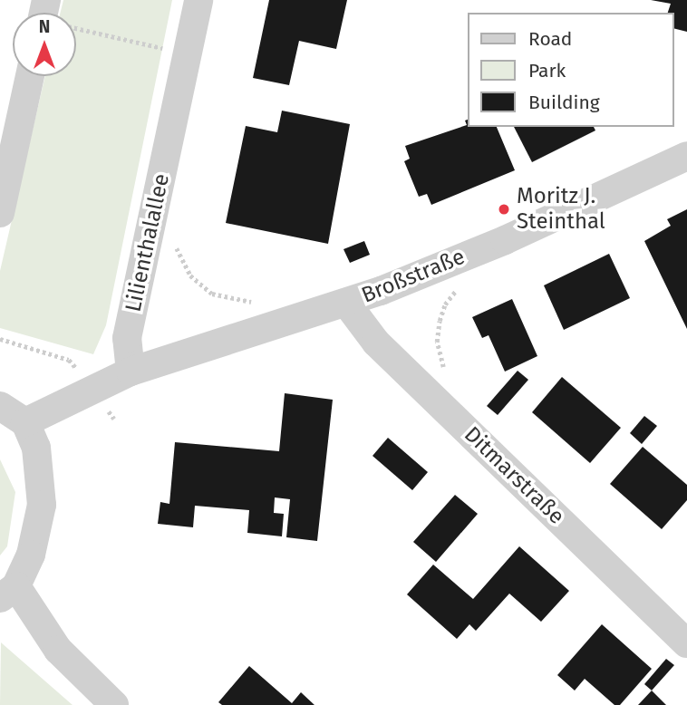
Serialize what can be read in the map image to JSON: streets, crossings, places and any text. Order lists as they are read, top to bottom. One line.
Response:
{"streets":{"street":["Lilienthalallee","Broßstraße","Ditmarstraße"]},"crossings":[["Lilienthalallee","Broßstraße"],["Broßstraße","Ditmarstraße"]],"places":["Moritz J. Steinthal"],"legend":["Road","Park","Building"],"north":"top"}
